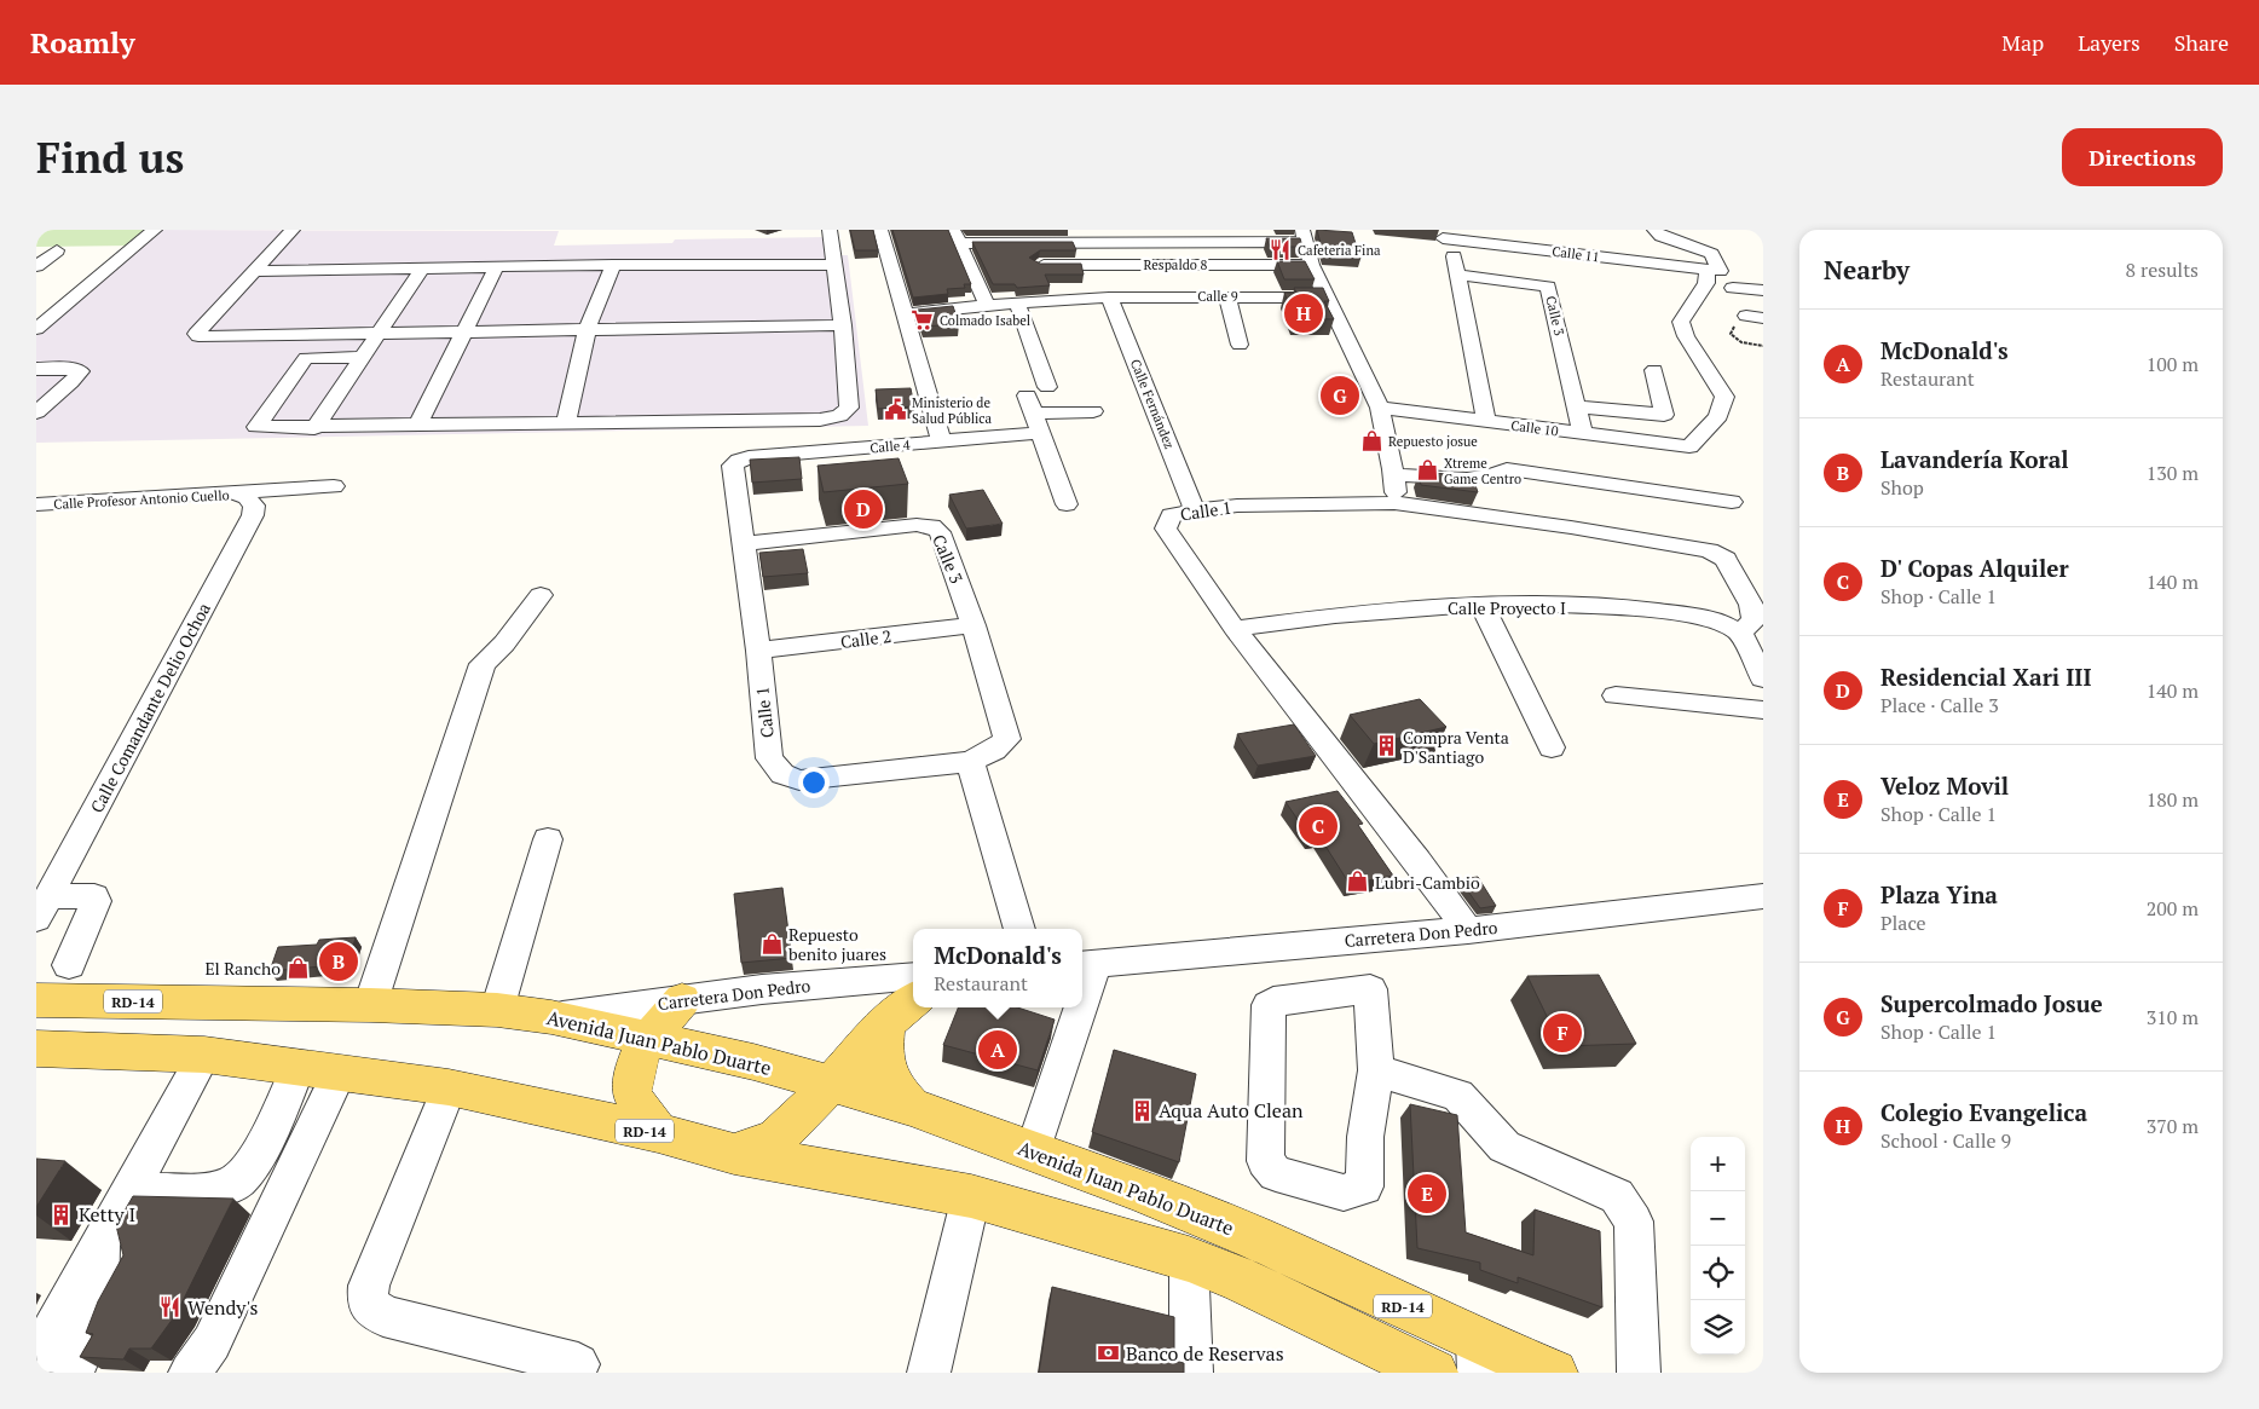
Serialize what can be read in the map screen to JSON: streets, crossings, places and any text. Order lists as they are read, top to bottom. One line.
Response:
{"streets":{"main road":["RD-14","Avenida Juan Pablo Duarte"],"street":["Calle 11","Respaldo 8","Calle 9","Calle 3","Calle Fernández","Calle 10","Calle 4","Calle Profesor Antonio Cuello","Calle 1","Calle Proyecto I","Calle 2","Calle Comandante Delio Ochoa","Carretera Don Pedro"]},"crossings":[["Calle 11","Calle 10"],["Calle 9","Calle Fernández"],["Calle 3","Calle 10"],["Calle 3","Calle 1"],["Calle 3","Calle 2"],["Calle Fernández","Calle 1"],["Calle 4","Calle 1"],["Calle Profesor Antonio Cuello","Calle Comandante Delio Ochoa"],["Calle 1","Calle Proyecto I"],["Calle 1","Calle 2"],["Calle 1","Carretera Don Pedro"],["Carretera Don Pedro","Avenida Juan Pablo Duarte"],["RD-14","Avenida Juan Pablo Duarte"]],"places":{"restaurant":["Cafeteria Fina","Wendy's"],"supermarket":["Colmado Isabel"],"public building":["Ministerio de Salud Pública"],"shop":["Repuesto josue","Xtreme Game Centro","Lubri-Cambio","Repuesto benito juares","El Rancho"],"building":["Compra Venta D'Santiago","Aqua Auto Clean","Ketty I"],"bank":["Banco de Reservas"]},"page":{"header":"Roamly","nav":["Map","Layers","Share"],"buttons":"Directions","title":"Find us","heading":["Nearby","8 results"],"pins":["H","G","D","C","B","F","A","E"],"list":[{"mark":"A","name":"McDonald's","note":"Restaurant","value":"100 m"},{"mark":"B","name":"Lavandería Koral","note":"Shop","value":"130 m"},{"mark":"C","name":"D' Copas Alquiler","note":"Shop · Calle 1","value":"140 m"},{"mark":"D","name":"Residencial Xari III","note":"Place · Calle 3","value":"140 m"},{"mark":"E","name":"Veloz Movil","note":"Shop · Calle 1","value":"180 m"},{"mark":"F","name":"Plaza Yina","note":"Place","value":"200 m"},{"mark":"G","name":"Supercolmado Josue","note":"Shop · Calle 1","value":"310 m"},{"mark":"H","name":"Colegio Evangelica","note":"School · Calle 9","value":"370 m"}],"popup":["McDonald's","Restaurant"],"map_buttons":["+","−"]}}
